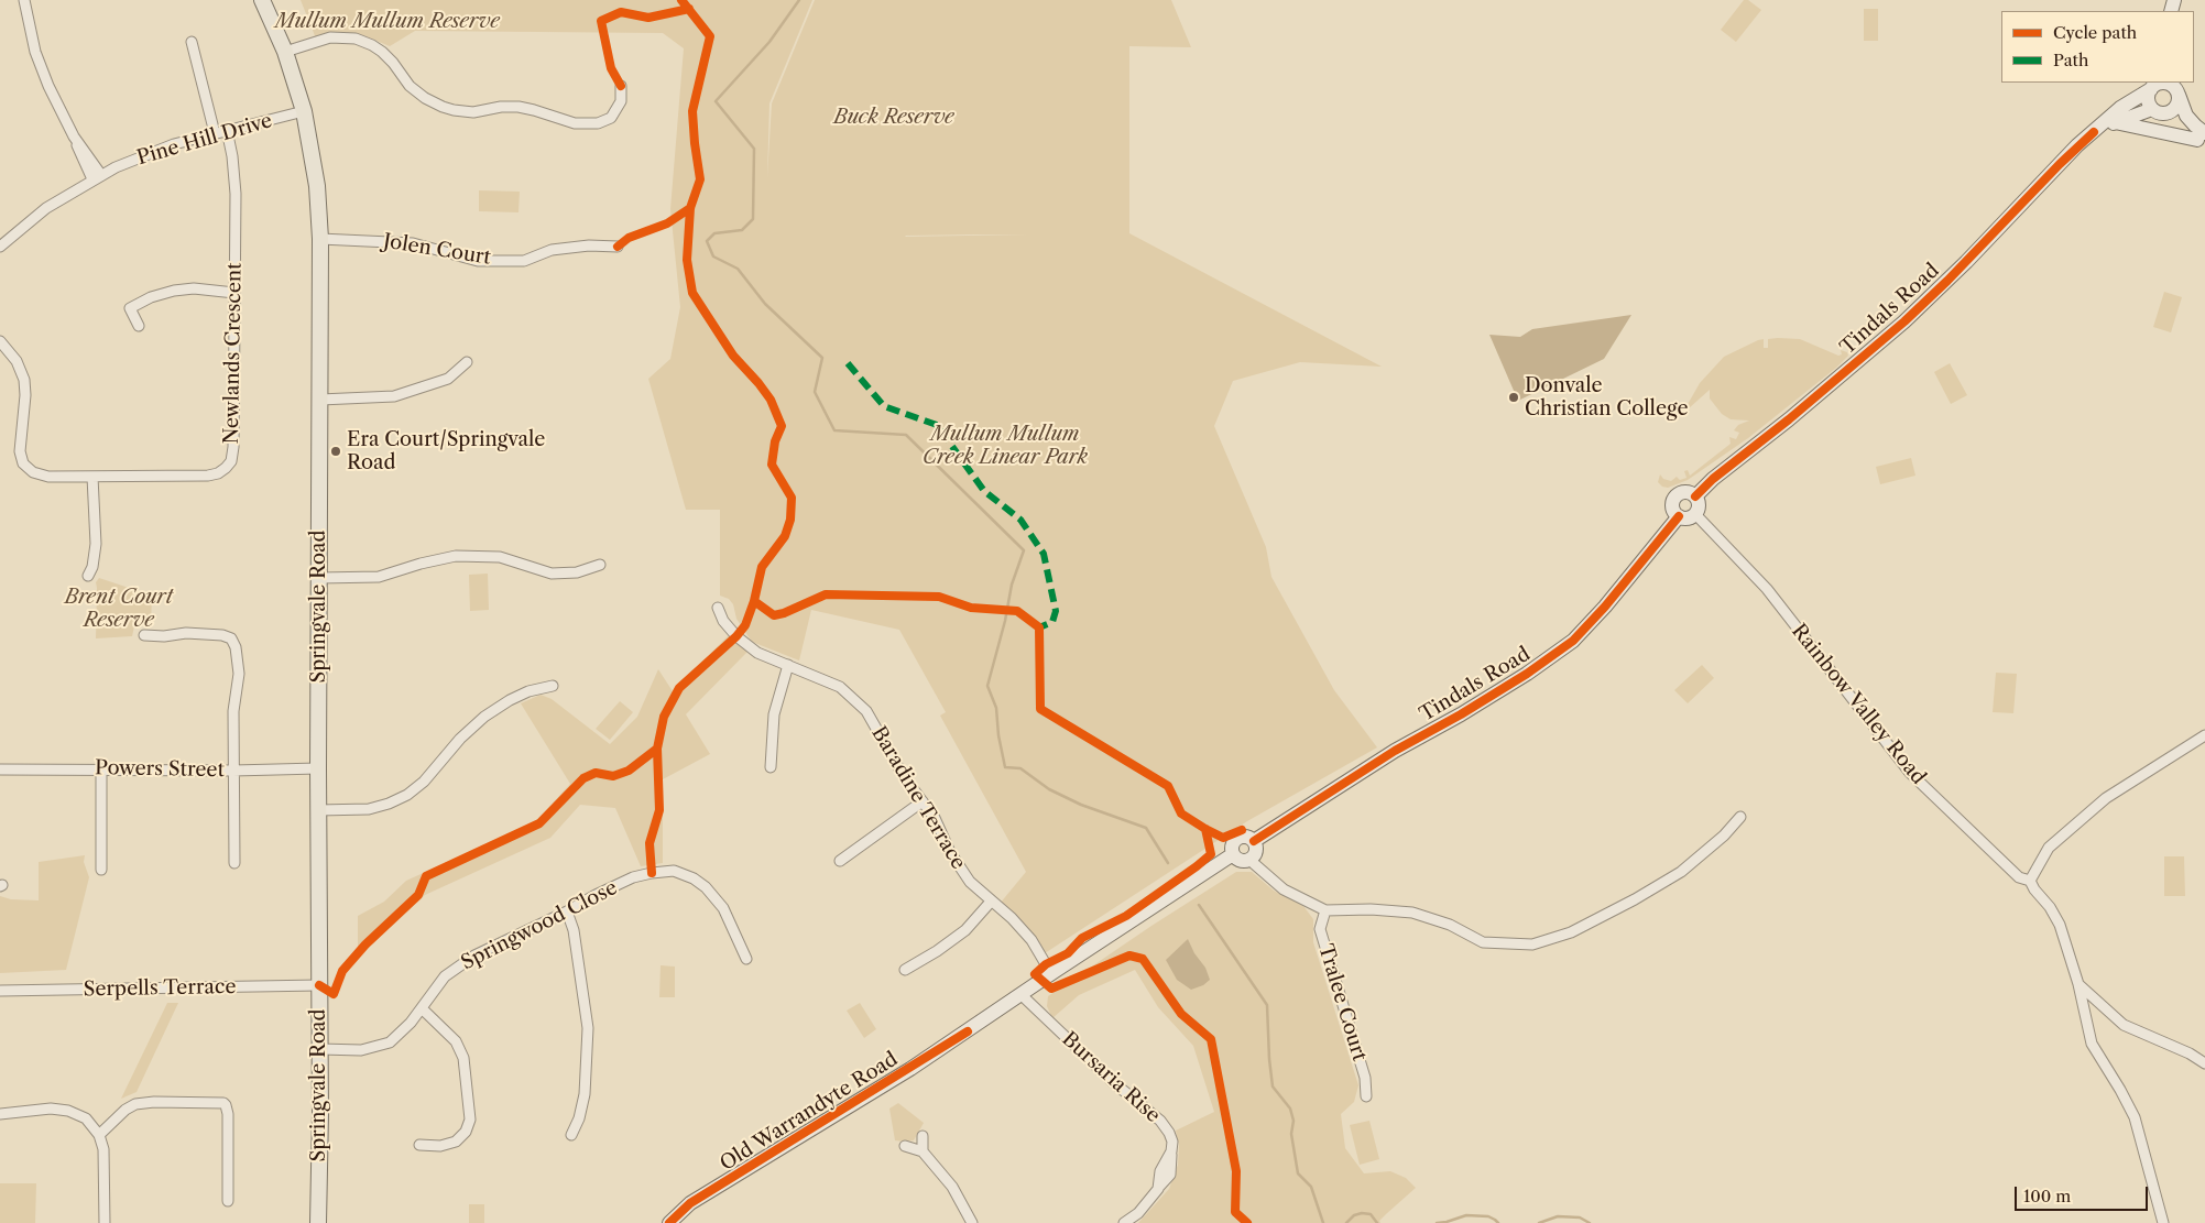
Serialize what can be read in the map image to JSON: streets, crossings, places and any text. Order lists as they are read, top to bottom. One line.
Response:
{"streets":{"main road":["Tindals Road","Springvale Road","Old Warrandyte Road"],"street":["Pine Hill Drive","Jolen Court","Newlands Crescent","Rainbow Valley Road","Powers Street","Baradine Terrace","Springwood Close","Serpells Terrace","Tralee Court","Bursaria Rise"]},"crossings":[["Pine Hill Drive","Newlands Crescent"],["Pine Hill Drive","Springvale Road"],["Jolen Court","Springvale Road"],["Tindals Road","Rainbow Valley Road"],["Tindals Road","Old Warrandyte Road"],["Springvale Road","Powers Street"],["Springvale Road","Springwood Close"],["Springvale Road","Serpells Terrace"],["Baradine Terrace","Old Warrandyte Road"],["Bursaria Rise","Old Warrandyte Road"]],"parks":["Mullum Mullum Reserve","Buck Reserve","Mullum Mullum Creek Linear Park","Brent Court Reserve"],"places":["Donvale Christian College","Era Court/Springvale Road"],"legend":["Cycle path","Path"],"scale_bar":"100 m"}
